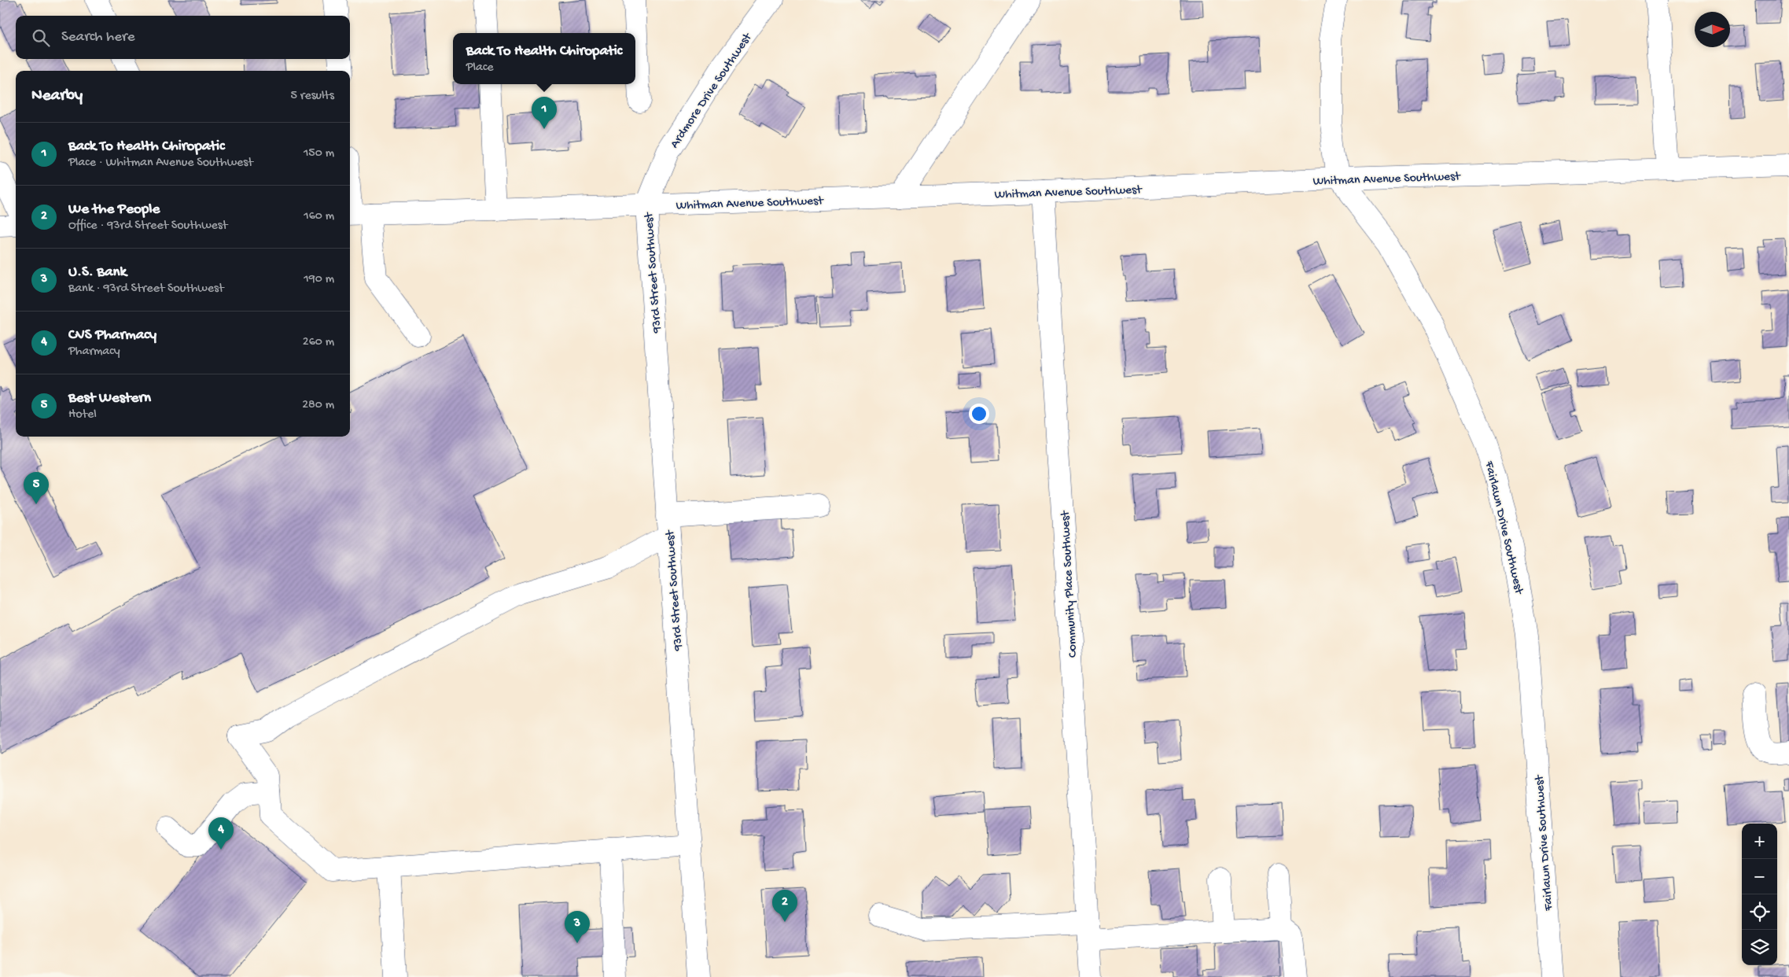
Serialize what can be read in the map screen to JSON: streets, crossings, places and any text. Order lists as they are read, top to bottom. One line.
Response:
{"streets":{"street":["Ardmore Drive Southwest","Whitman Avenue Southwest","93rd Street Southwest","Fairlawn Drive Southwest","Community Place Southwest"]},"crossings":[["Ardmore Drive Southwest","Whitman Avenue Southwest"],["Ardmore Drive Southwest","93rd Street Southwest"],["Whitman Avenue Southwest","93rd Street Southwest"],["Whitman Avenue Southwest","Fairlawn Drive Southwest"],["Whitman Avenue Southwest","Community Place Southwest"]],"north":"right","page":{"search":"Search here","popup":["Back To Health Chiropatic","Place"],"heading":["Nearby","5 results"],"pins":["1","5","4","2","3"],"list":[{"mark":"1","name":"Back To Health Chiropatic","note":"Place · Whitman Avenue Southwest","value":"150 m"},{"mark":"2","name":"We the People","note":"Office · 93rd Street Southwest","value":"160 m"},{"mark":"3","name":"U.S. Bank","note":"Bank · 93rd Street Southwest","value":"190 m"},{"mark":"4","name":"CVS Pharmacy","note":"Pharmacy","value":"260 m"},{"mark":"5","name":"Best Western","note":"Hotel","value":"280 m"}],"map_buttons":["+","−"]}}
